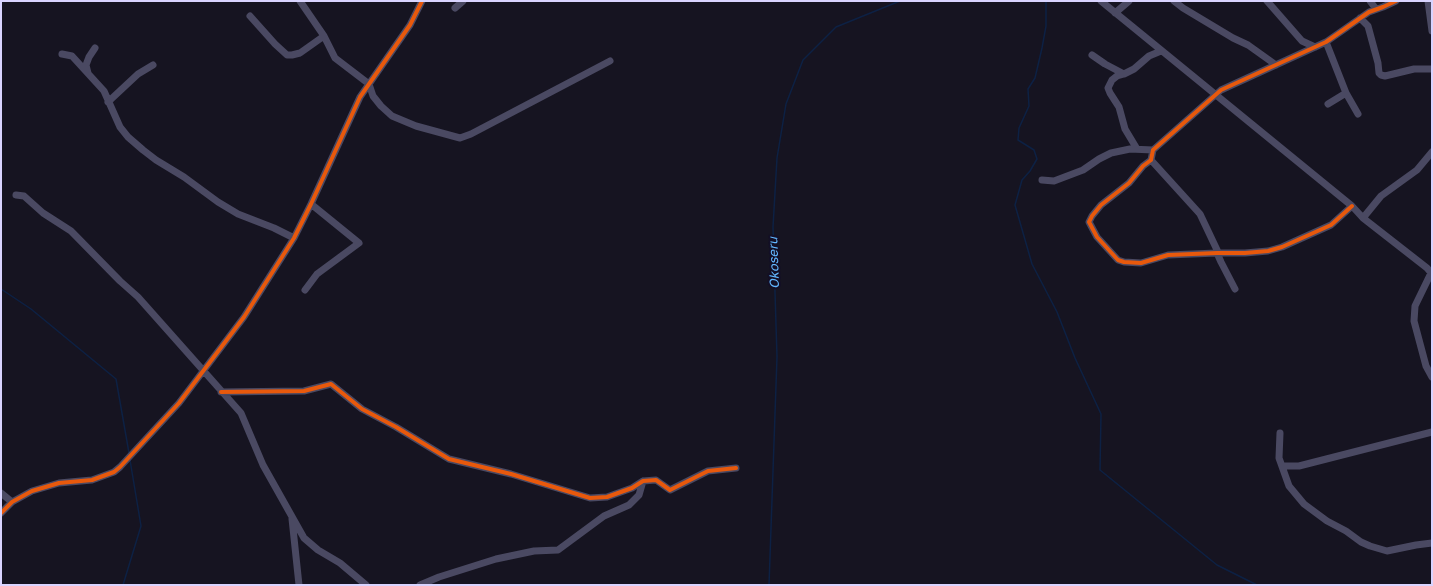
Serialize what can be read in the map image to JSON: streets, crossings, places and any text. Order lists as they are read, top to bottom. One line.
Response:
{"water":["Okoseru"]}
